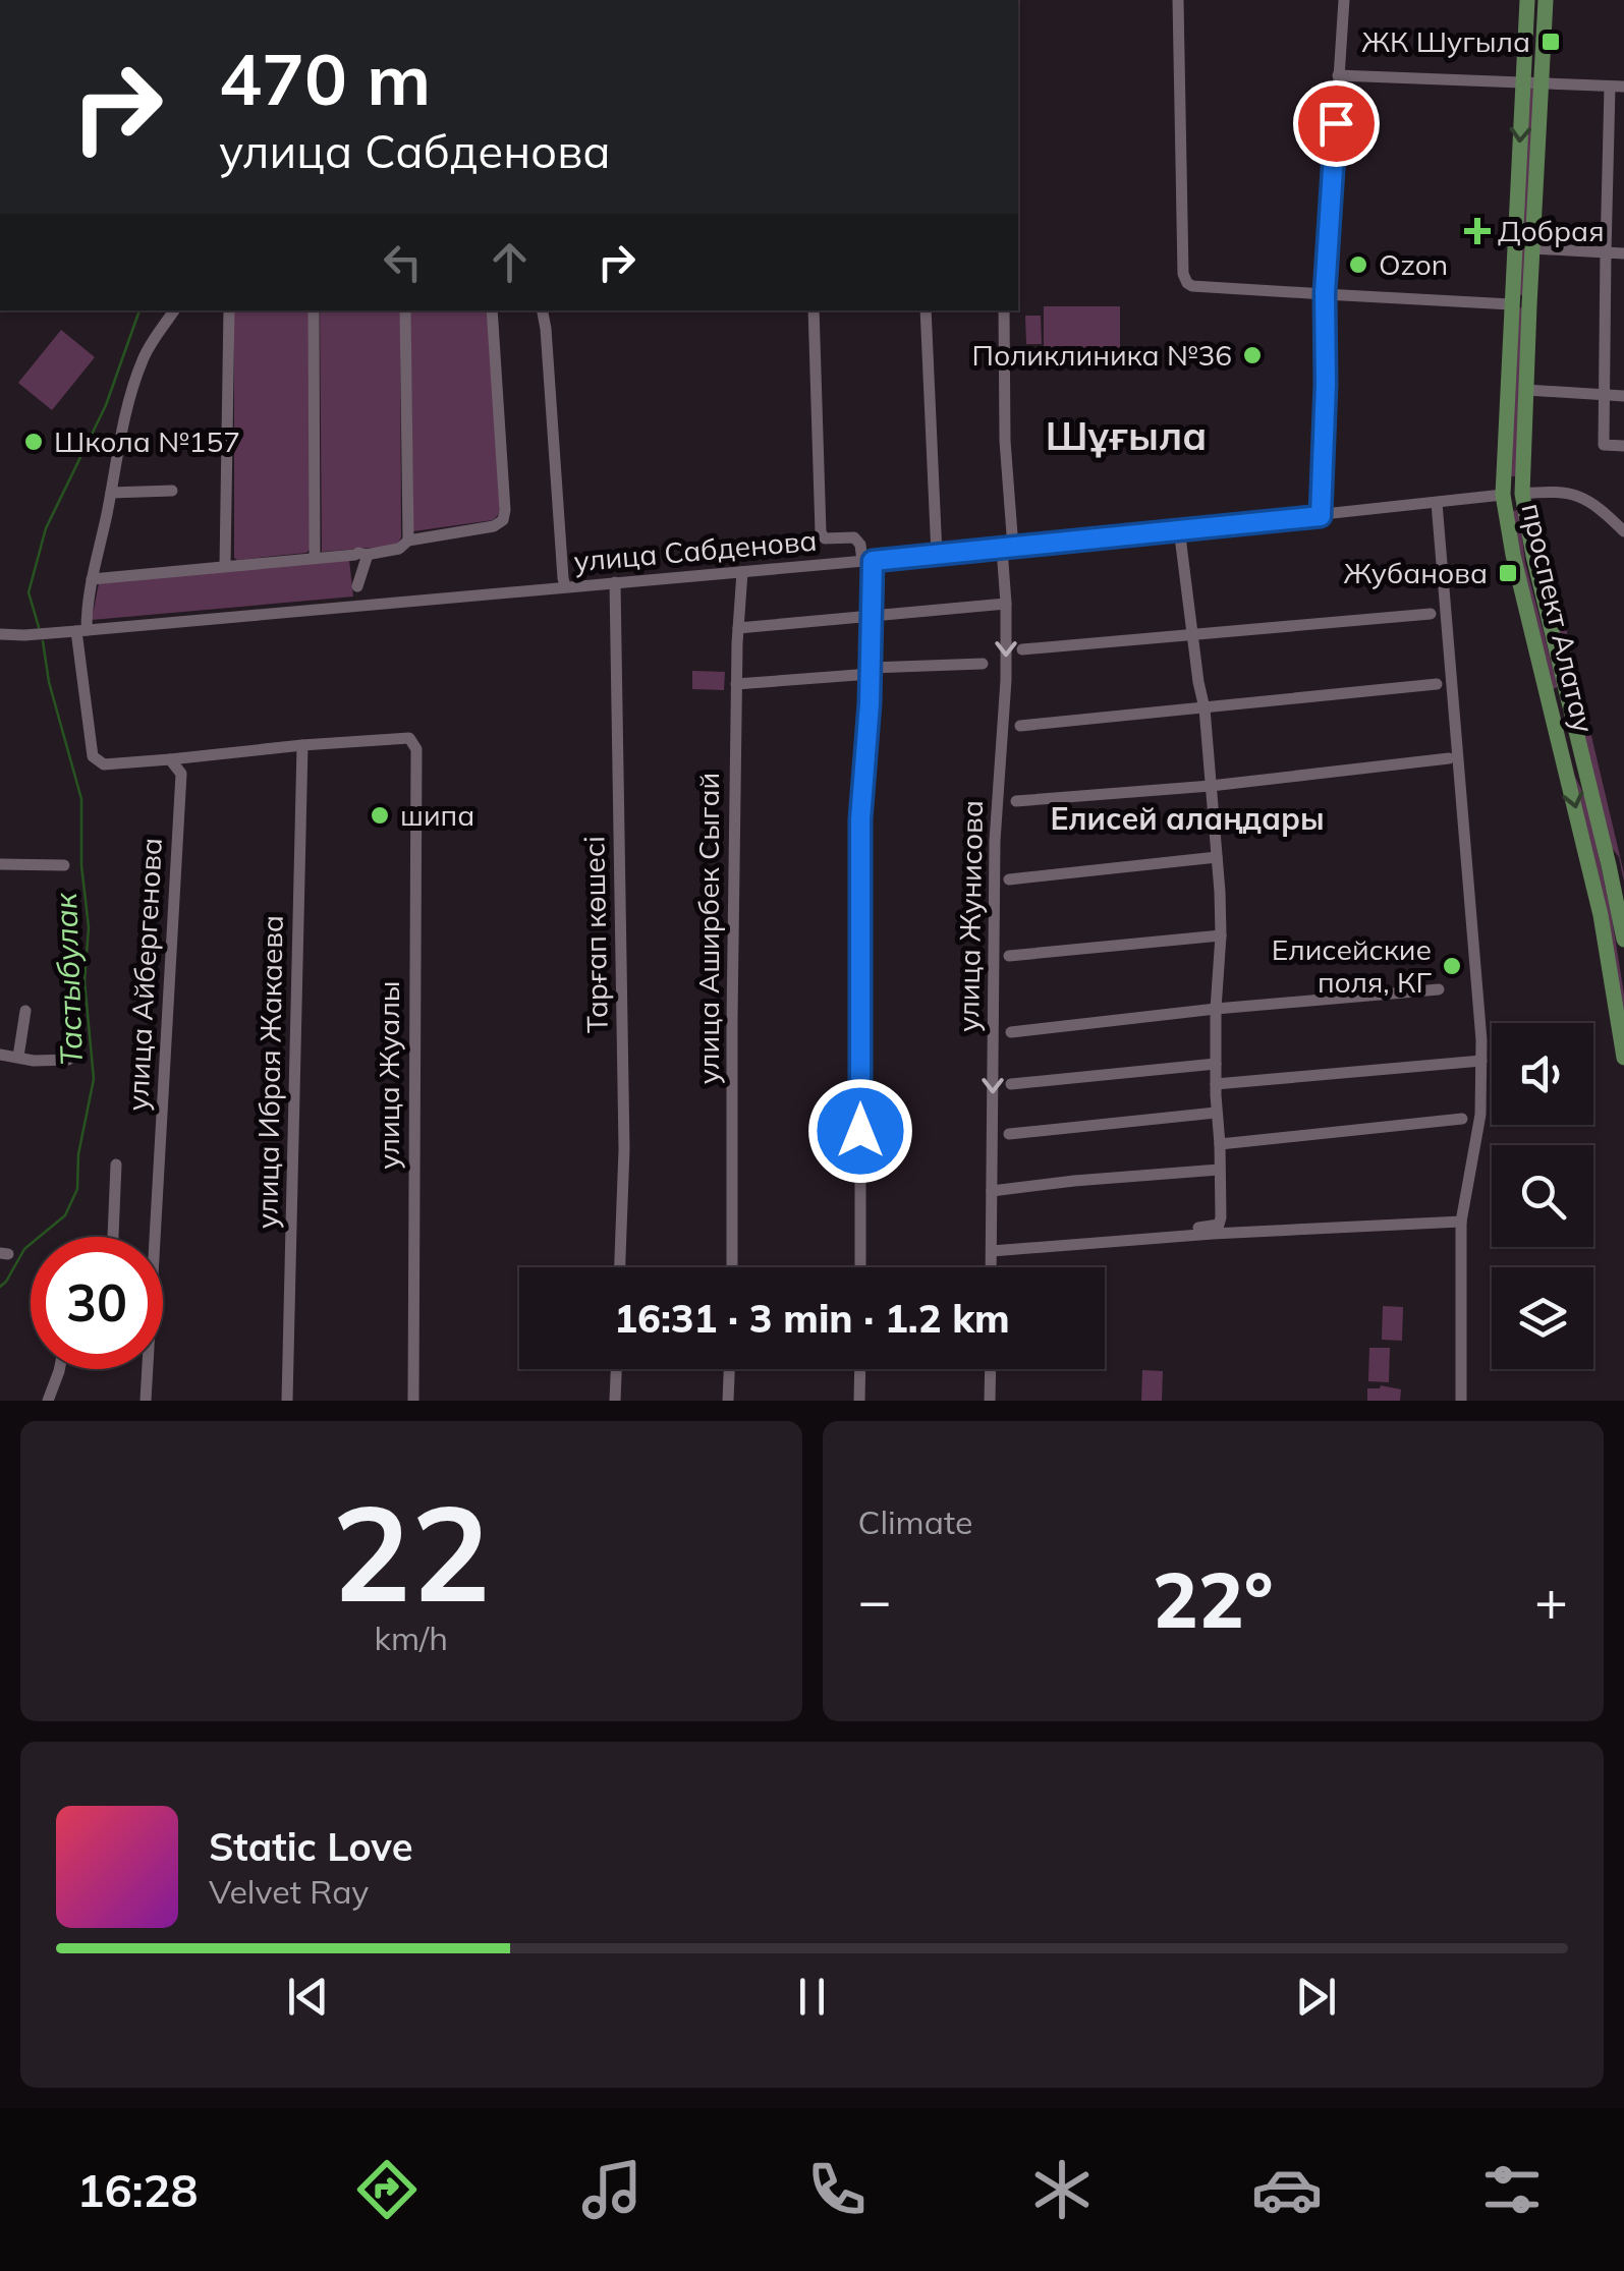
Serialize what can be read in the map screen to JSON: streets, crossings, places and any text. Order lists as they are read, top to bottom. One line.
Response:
{"streets":{"main road":["улица Сабденова","проспект Алатау"],"street":["улица Жунисова","улица Аширбек Сыгай","Тарғап көшесі","улица Айбергенова","улица Ибрая Жакаева","улица Жуалы"]},"crossings":[["улица Сабденова","проспект Алатау"],["улица Сабденова","улица Жунисова"],["улица Сабденова","улица Аширбек Сыгай"],["улица Сабденова","Тарғап көшесі"],["улица Ибрая Жакаева","улица Жуалы"]],"one_way":["улица Жунисова"],"districts":["Шұғыла","Елисей алаңдары"],"water":["Тастыбулак"],"places":{"transit":["ЖК Шугыла","Жубанова"],"health":["Добрая"],"other":["Ozon","Поликлиника №36","Школа №157","шипа","Елисейские поля, КГ"]},"page":{"turn":["470 m","улица Сабденова"],"limit":"30","trip":"16:31 · 3 min · 1.2 km","tile":[["22","km/h"],"Climate"],"heat":["−","22°","+"],"song":["Static Love","Velvet Ray"],"tabs":"16:28"}}
